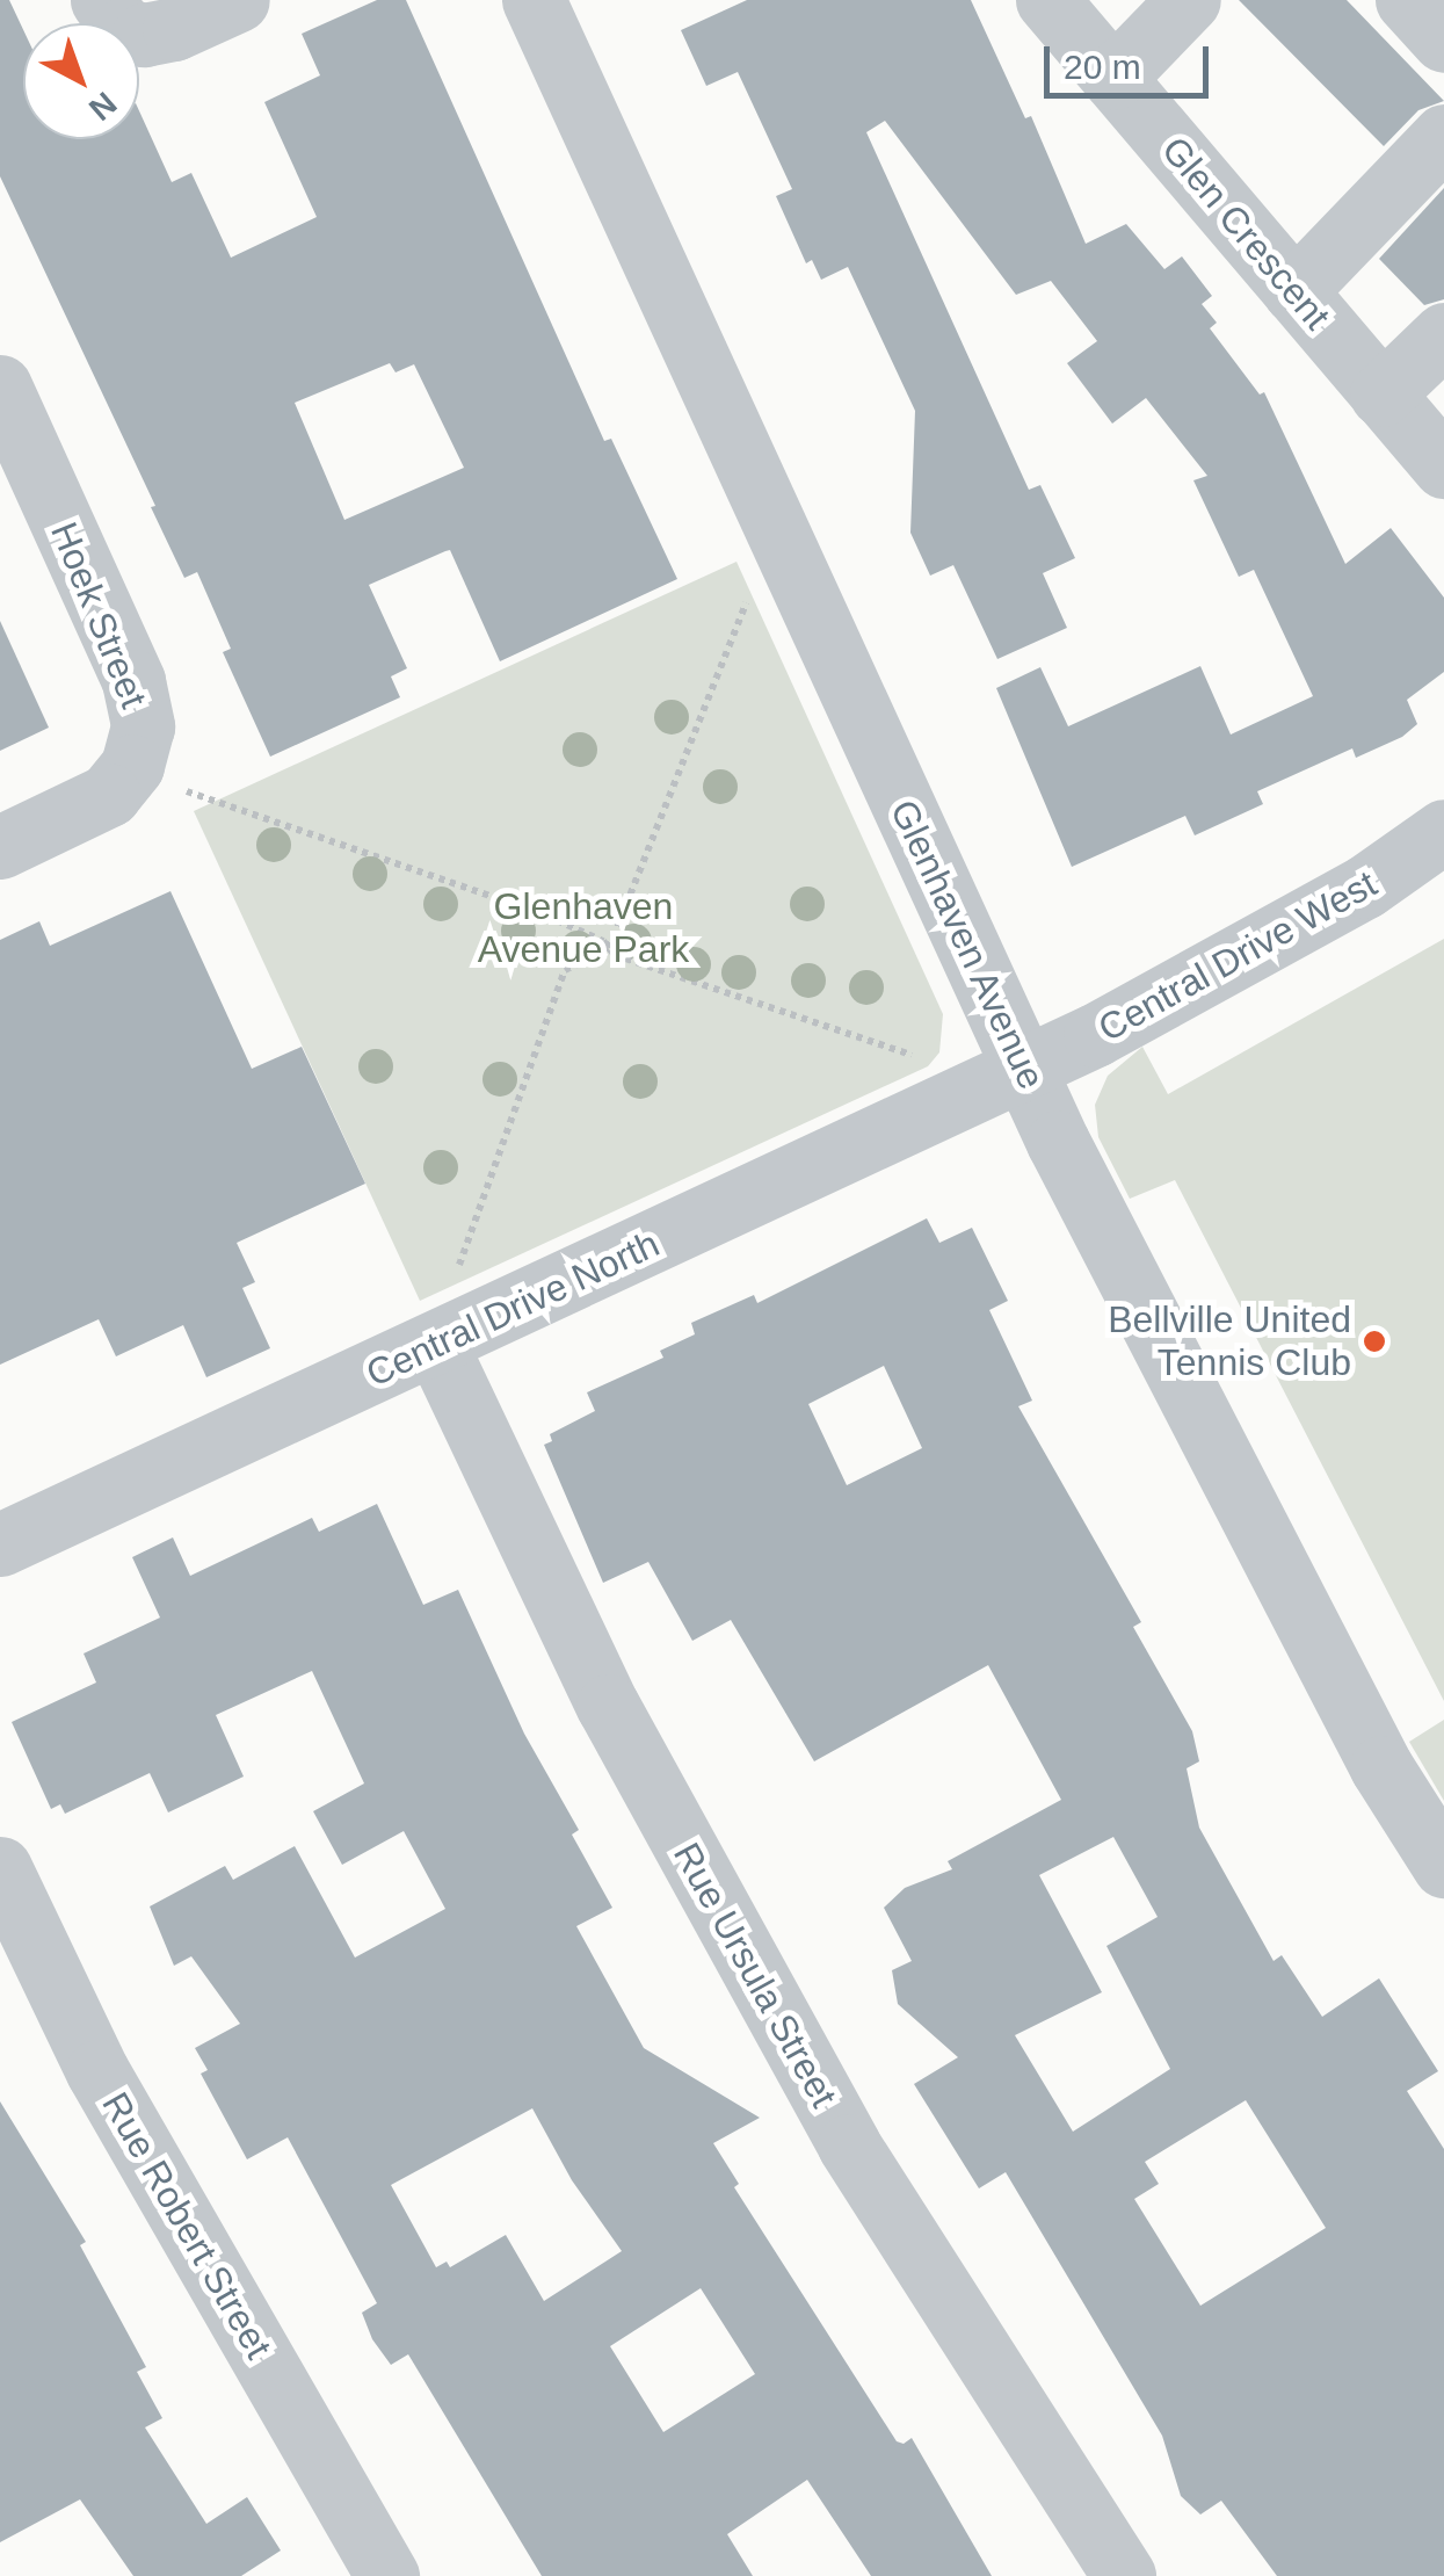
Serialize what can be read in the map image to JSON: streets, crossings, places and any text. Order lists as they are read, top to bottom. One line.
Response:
{"streets":{"street":["Glen Crescent","Hoek Street","Glenhaven Avenue","Central Drive West","Central Drive North","Rue Ursula Street","Rue Robert Street"]},"crossings":[["Glenhaven Avenue","Central Drive West"],["Glenhaven Avenue","Central Drive North"],["Central Drive West","Central Drive North"],["Central Drive North","Rue Ursula Street"]],"parks":["Glenhaven Avenue Park"],"places":["Bellville United Tennis Club"],"scale_bar":"20 m","north":"bottom right"}
